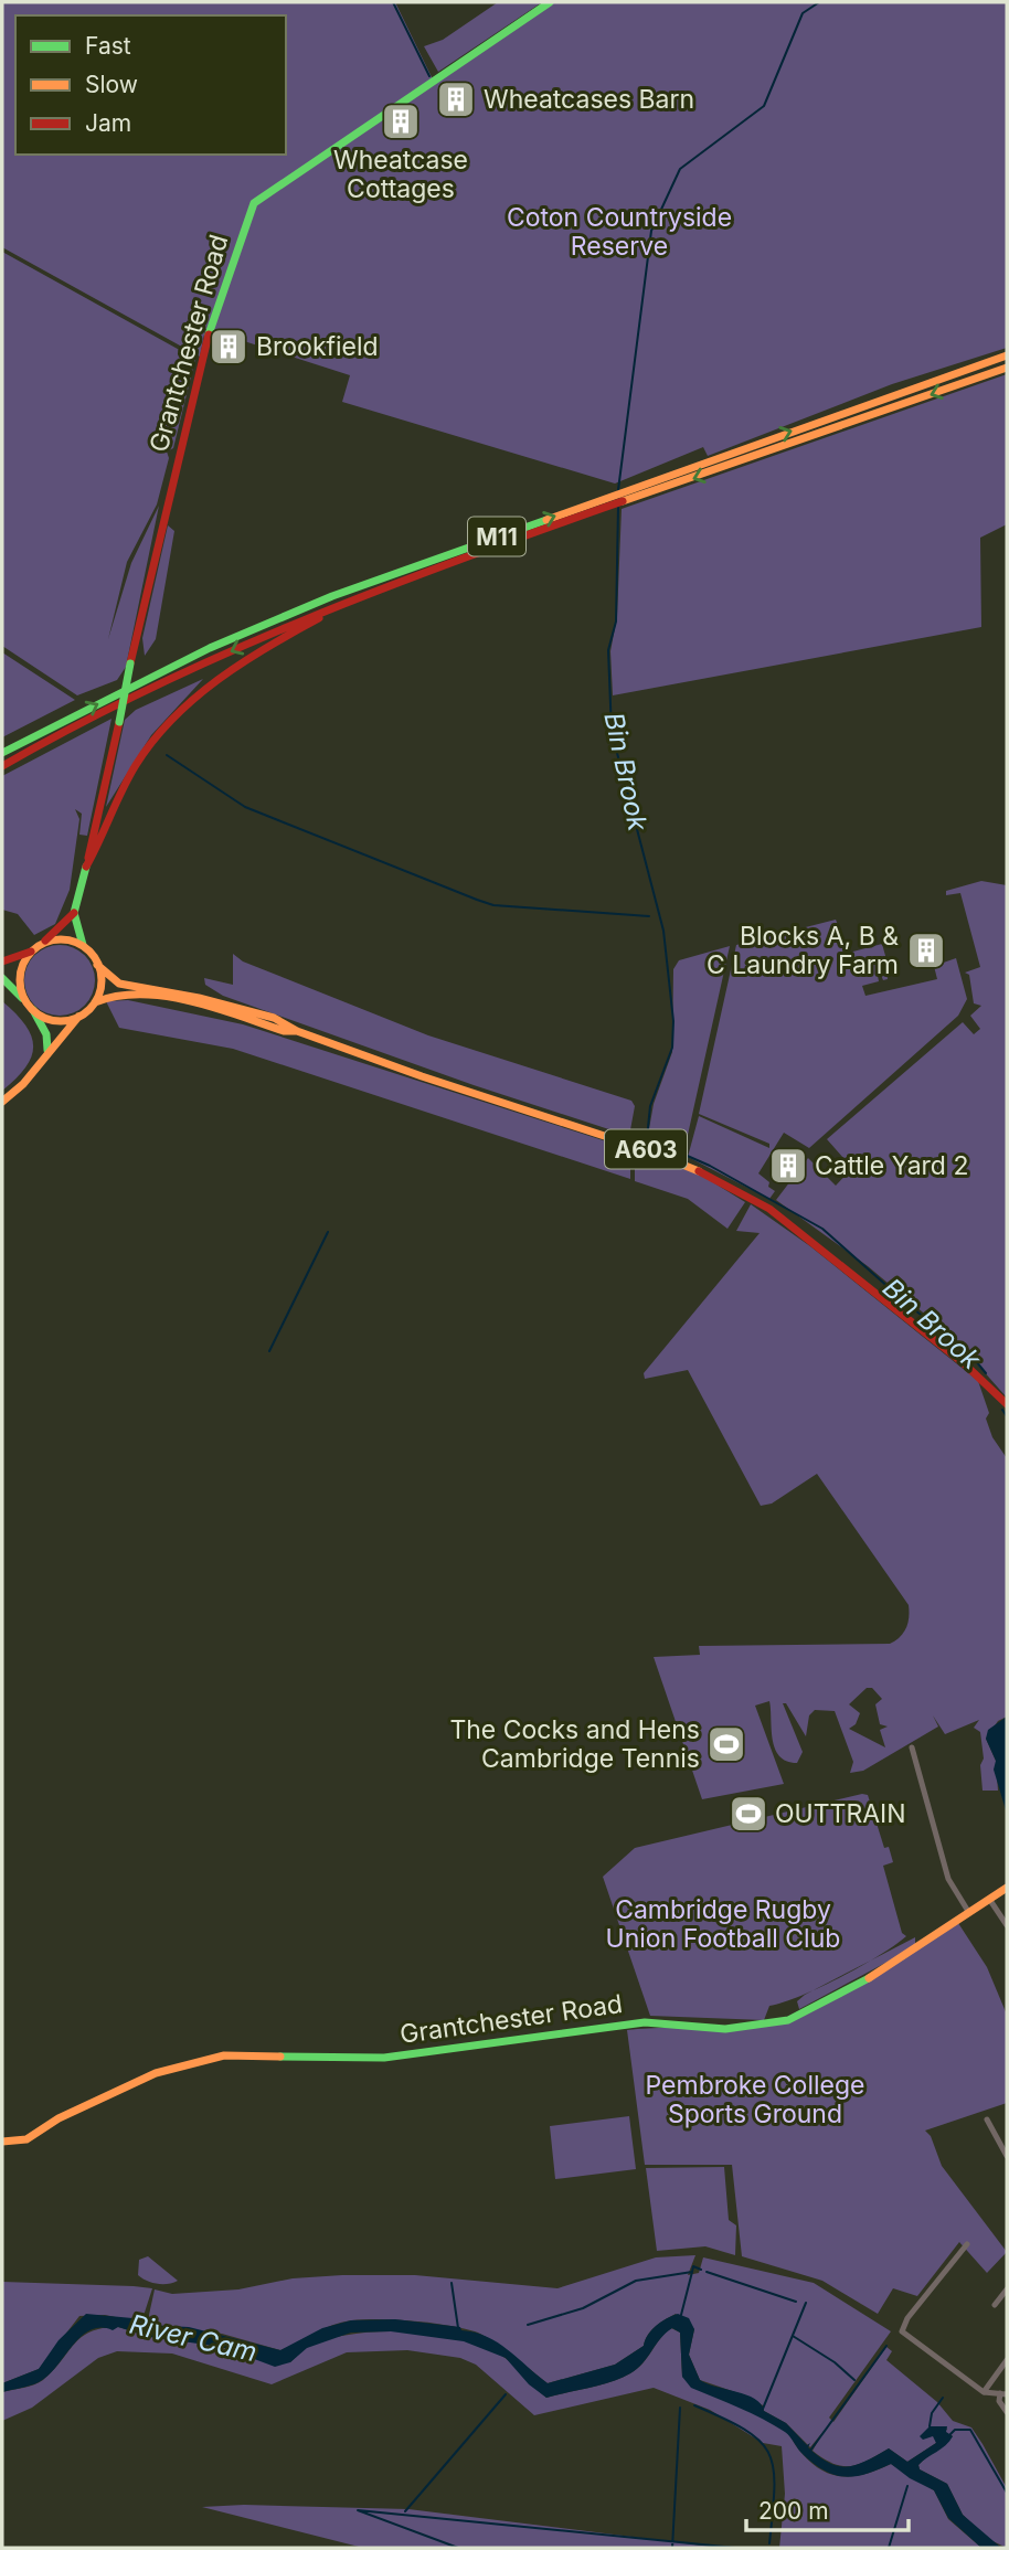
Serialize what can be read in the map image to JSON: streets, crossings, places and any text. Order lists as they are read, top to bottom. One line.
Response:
{"streets":{"main road":["Grantchester Road","M11","A603"]},"water":["Bin Brook","River Cam"],"parks":["Coton Countryside Reserve","Cambridge Rugby Union Football Club","Pembroke College Sports Ground"],"places":{"building":["Wheatcases Barn","Wheatcase Cottages","Brookfield","Blocks A, B & C Laundry Farm","Cattle Yard 2"],"sports":["The Cocks and Hens Cambridge Tennis","OUTTRAIN"]},"legend":["Fast","Slow","Jam"],"scale_bar":"200 m"}
